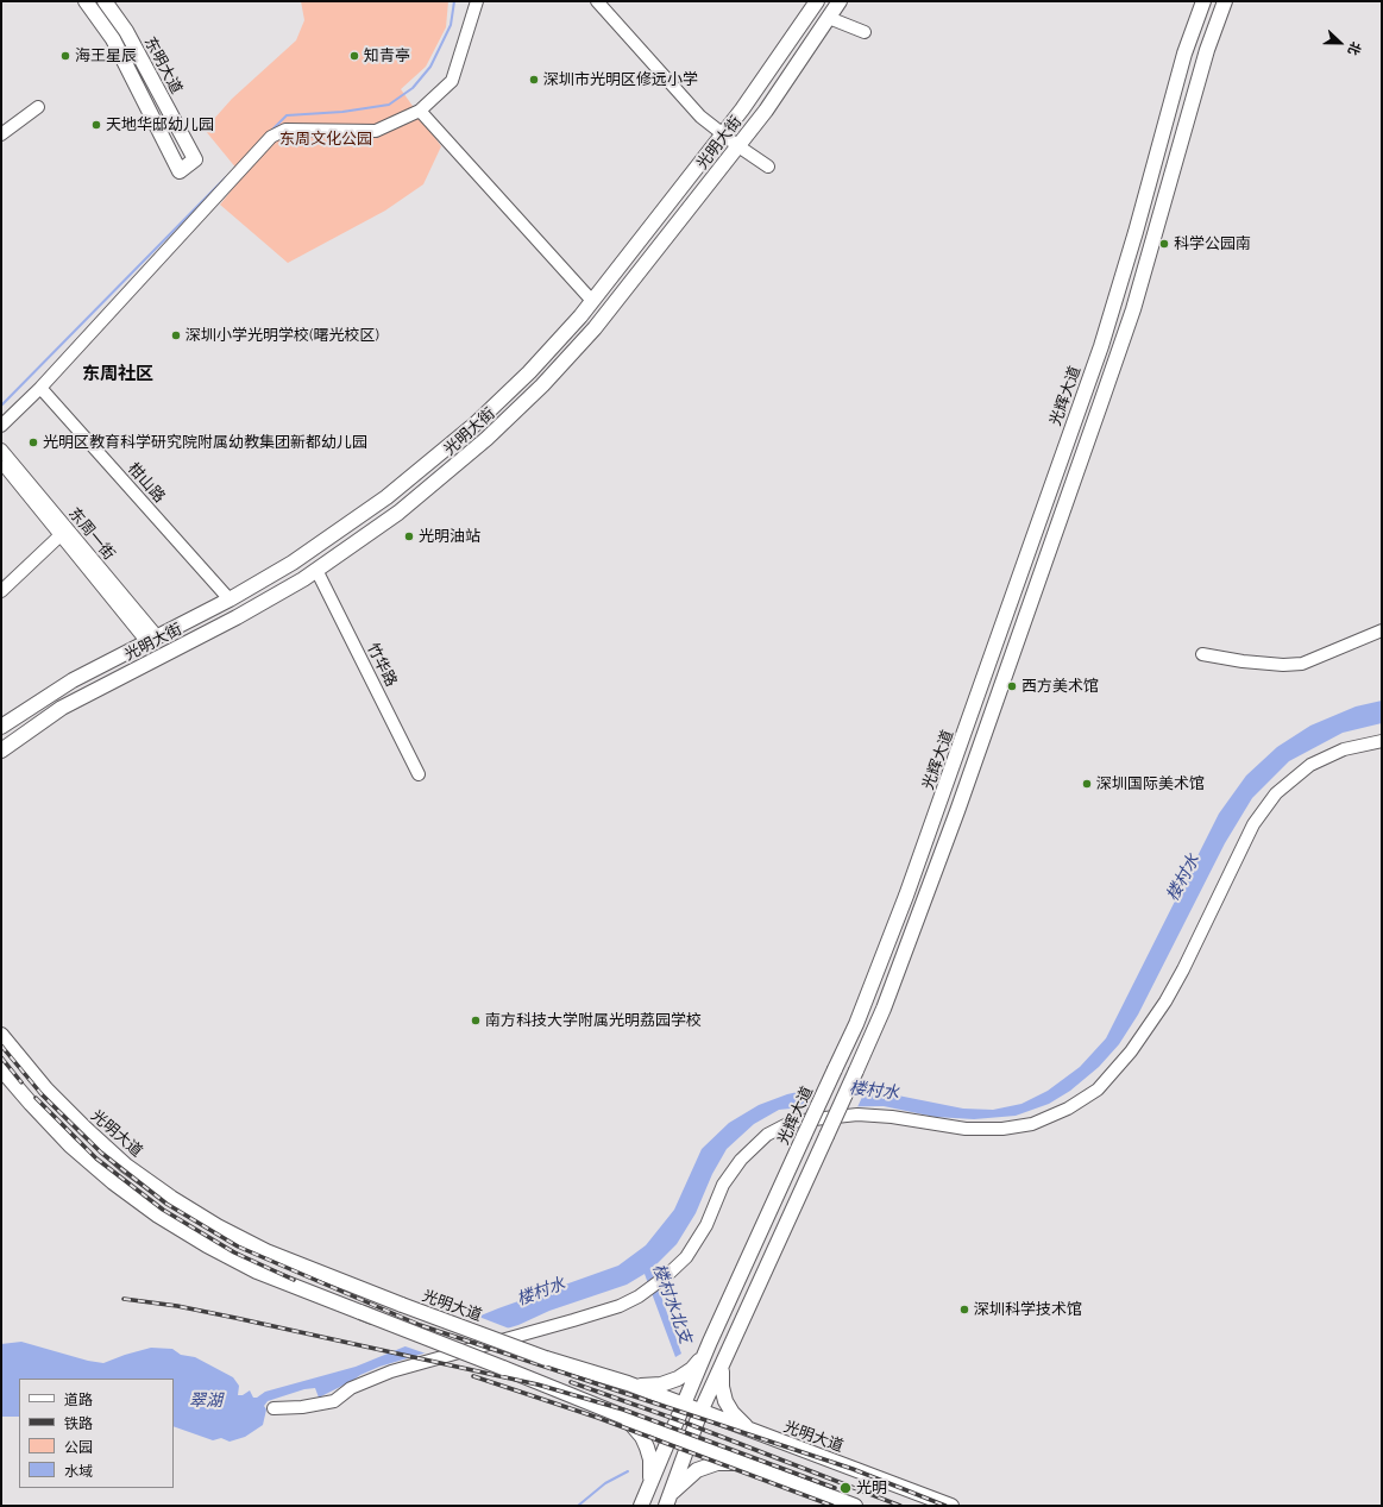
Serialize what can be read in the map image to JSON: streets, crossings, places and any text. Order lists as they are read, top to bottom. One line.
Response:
{"streets":{"main road":["东明大道","光明大街","光辉大道","光明大道"],"street":["柑山路","东周一街","竹华路"]},"crossings":[["光明大街","柑山路"],["光明大街","东周一街"],["光明大街","竹华路"],["光辉大道","光明大道"]],"districts":["东周社区"],"water":["楼村水","楼村水北支","翠湖"],"parks":["东周文化公园"],"places":["海王星辰","知青亭","深圳市光明区修远小学","天地华邸幼儿园","科学公园南","深圳小学光明学校(曙光校区)","光明区教育科学研究院附属幼教集团新都幼儿园","光明油站","西方美术馆","深圳国际美术馆","南方科技大学附属光明荔园学校","深圳科学技术馆","光明"],"legend":["道路","铁路","公园","水域"],"north":"right"}
